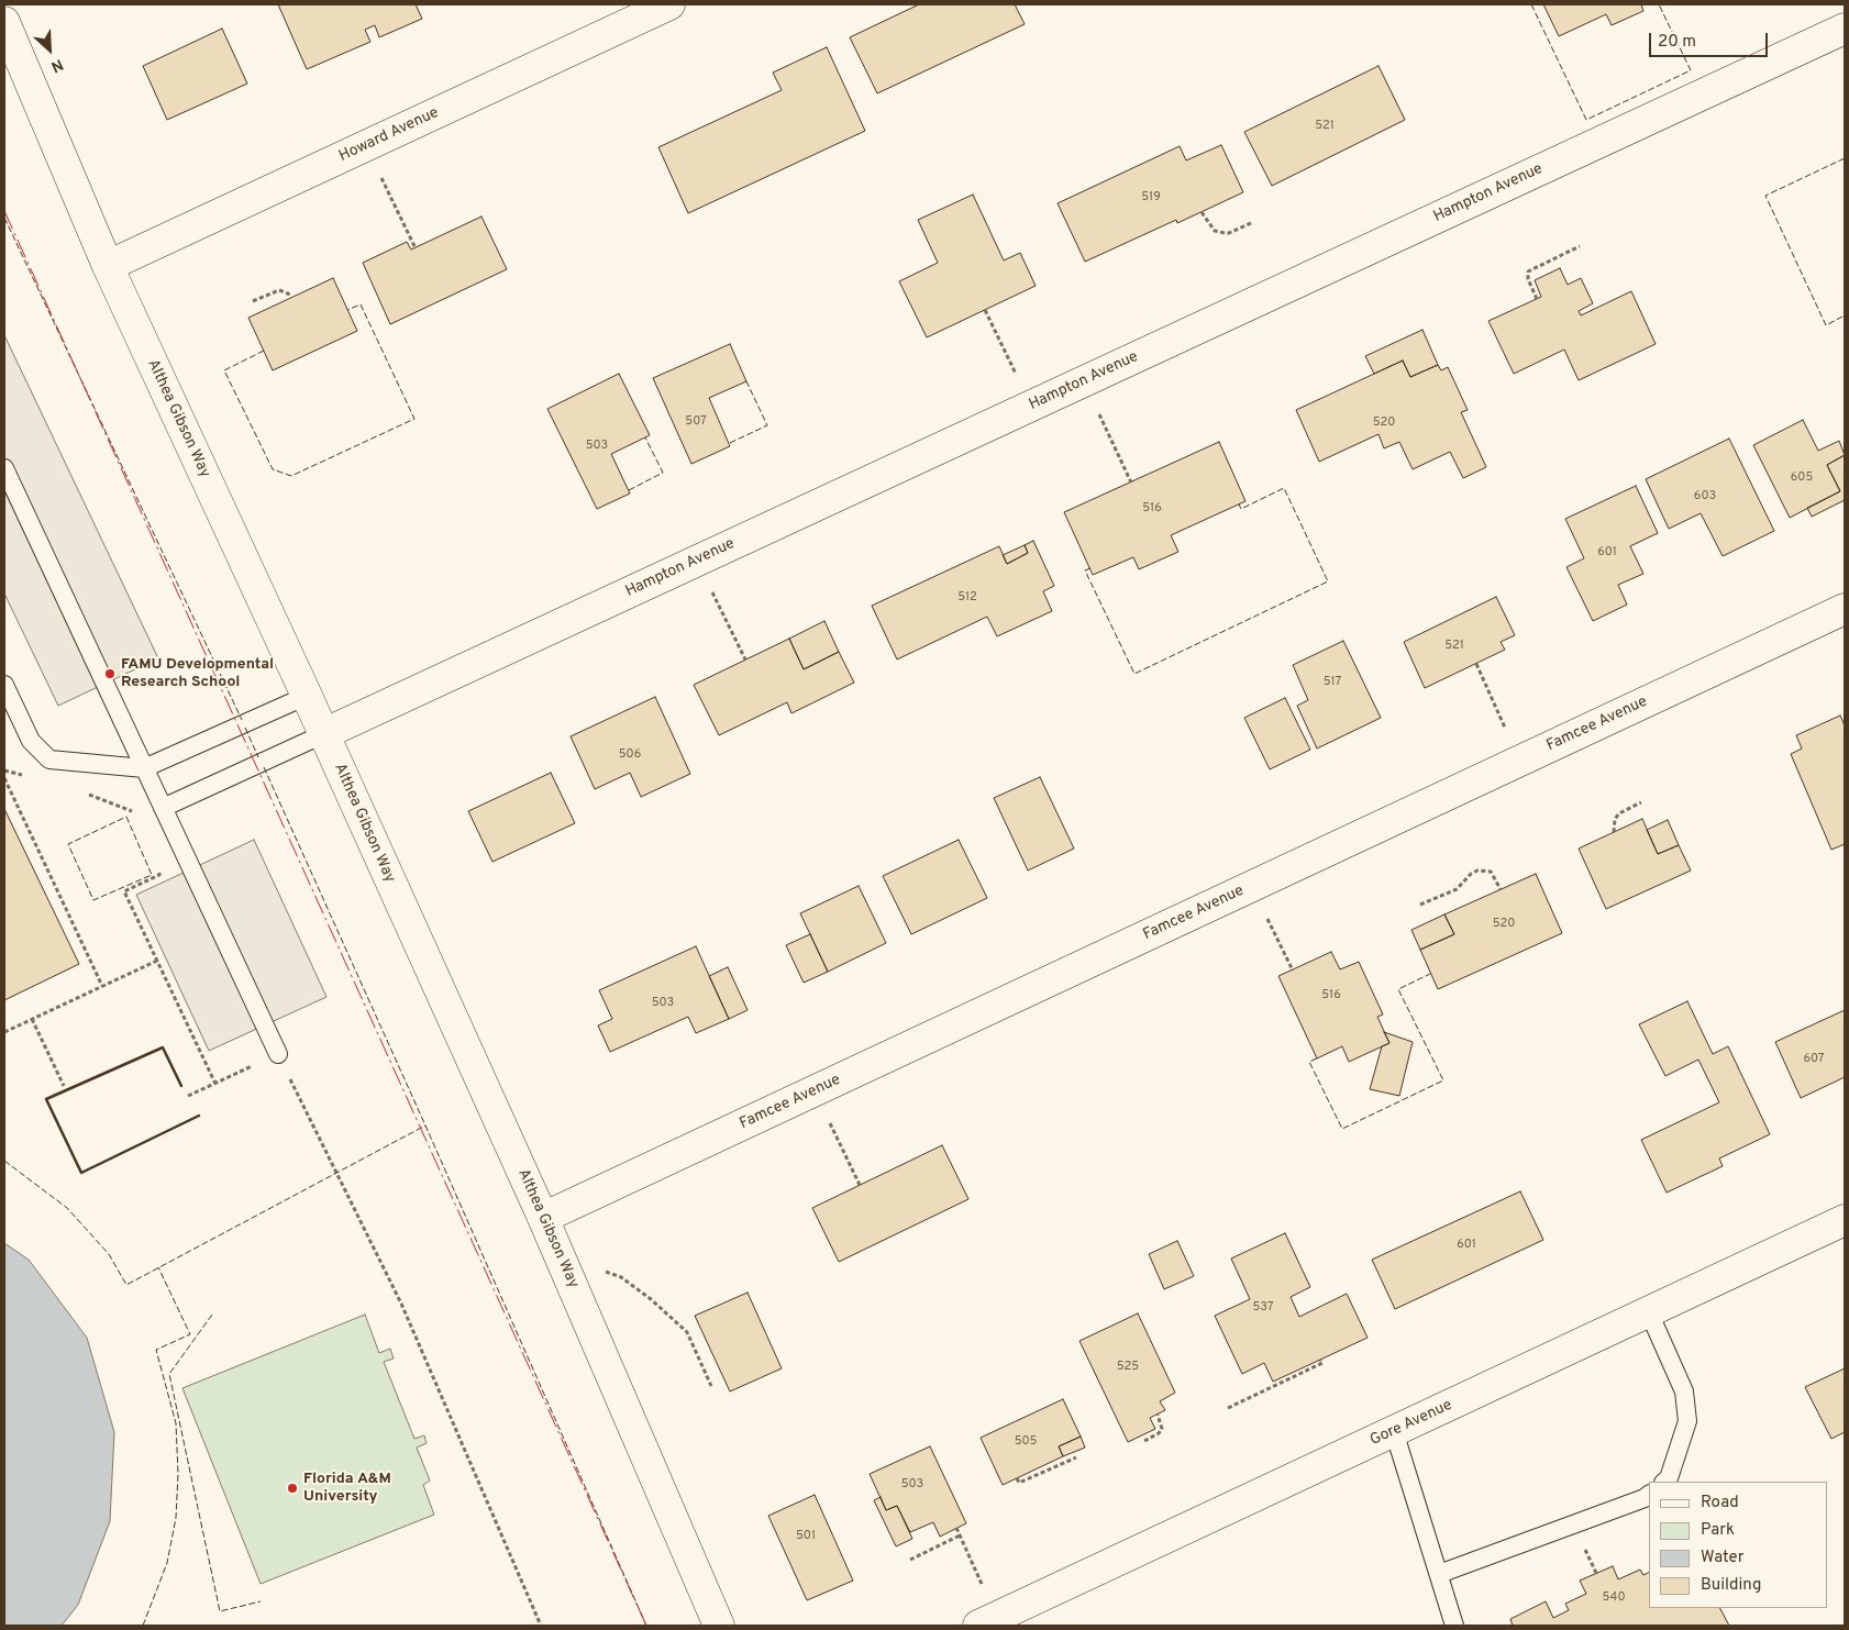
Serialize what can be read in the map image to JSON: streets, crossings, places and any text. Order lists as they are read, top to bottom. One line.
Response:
{"streets":{"street":["Howard Avenue","Hampton Avenue","Althea Gibson Way","Famcee Avenue","Gore Avenue"]},"crossings":[["Howard Avenue","Althea Gibson Way"],["Hampton Avenue","Althea Gibson Way"],["Althea Gibson Way","Famcee Avenue"]],"places":["FAMU Developmental Research School","Florida A&M University"],"house_numbers":["521","519","507","520","503","605","603","516","601","512","521","517","506","520","516","503","607","601","537","525","505","503","501","540"],"legend":["Road","Park","Water","Building"],"scale_bar":"20 m","north":"bottom right"}
